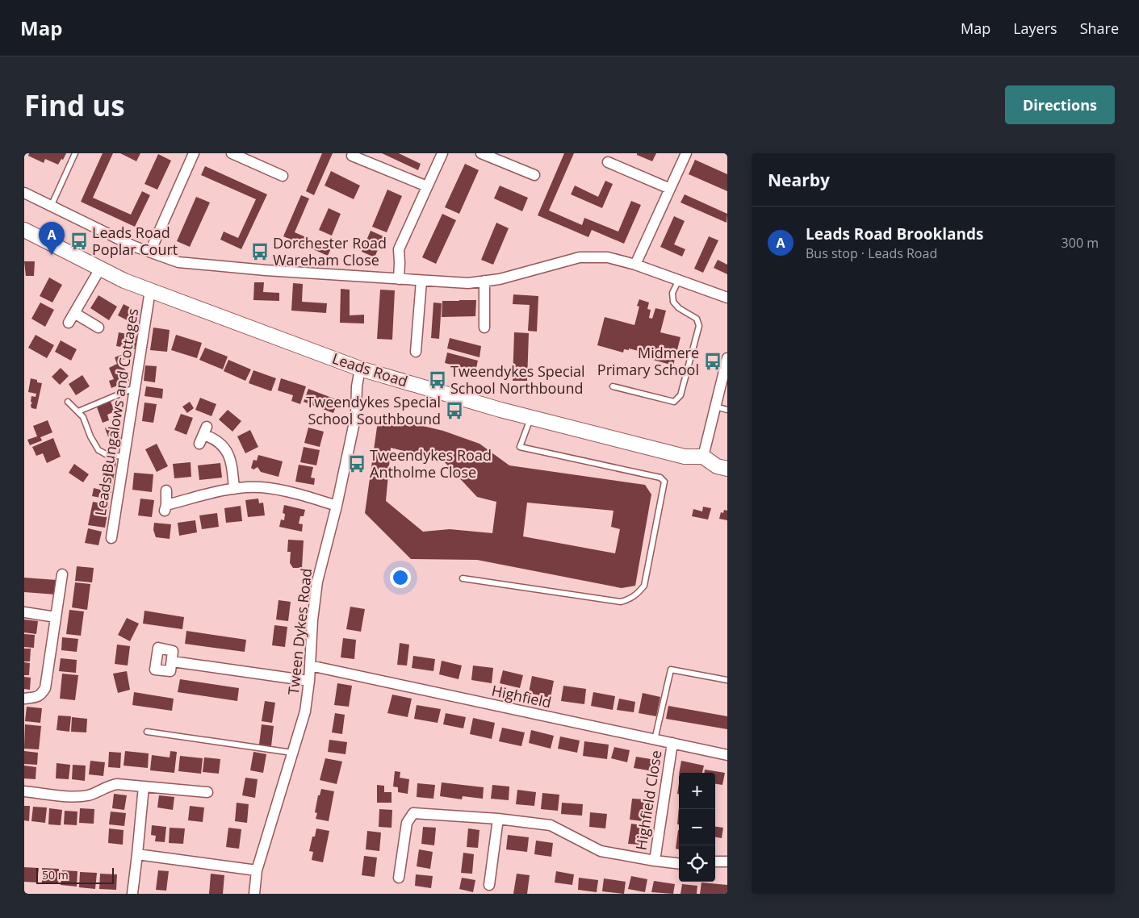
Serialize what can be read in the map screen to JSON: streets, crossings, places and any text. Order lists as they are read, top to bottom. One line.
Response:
{"streets":{"main road":["Leads Road"],"street":["Leads Bungalows and Cottages","Tween Dykes Road","Highfield","Highfield Close"]},"crossings":[["Leads Road","Leads Bungalows and Cottages"],["Leads Road","Tween Dykes Road"],["Tween Dykes Road","Highfield"],["Highfield","Highfield Close"]],"places":{"bus stop":["Leads Road Poplar Court","Dorchester Road Wareham Close","Midmere Primary School","Tweendykes Special School Northbound","Tweendykes Special School Southbound","Tweendykes Road Antholme Close"]},"scale_bar":"50 m","page":{"header":"Map","nav":["Map","Layers","Share"],"buttons":"Directions","title":"Find us","heading":"Nearby","list":[{"mark":"A","name":"Leads Road Brooklands","note":"Bus stop · Leads Road","value":"300 m"}],"pins":"A","map_buttons":["+","−"],"scale":"50 m"}}
